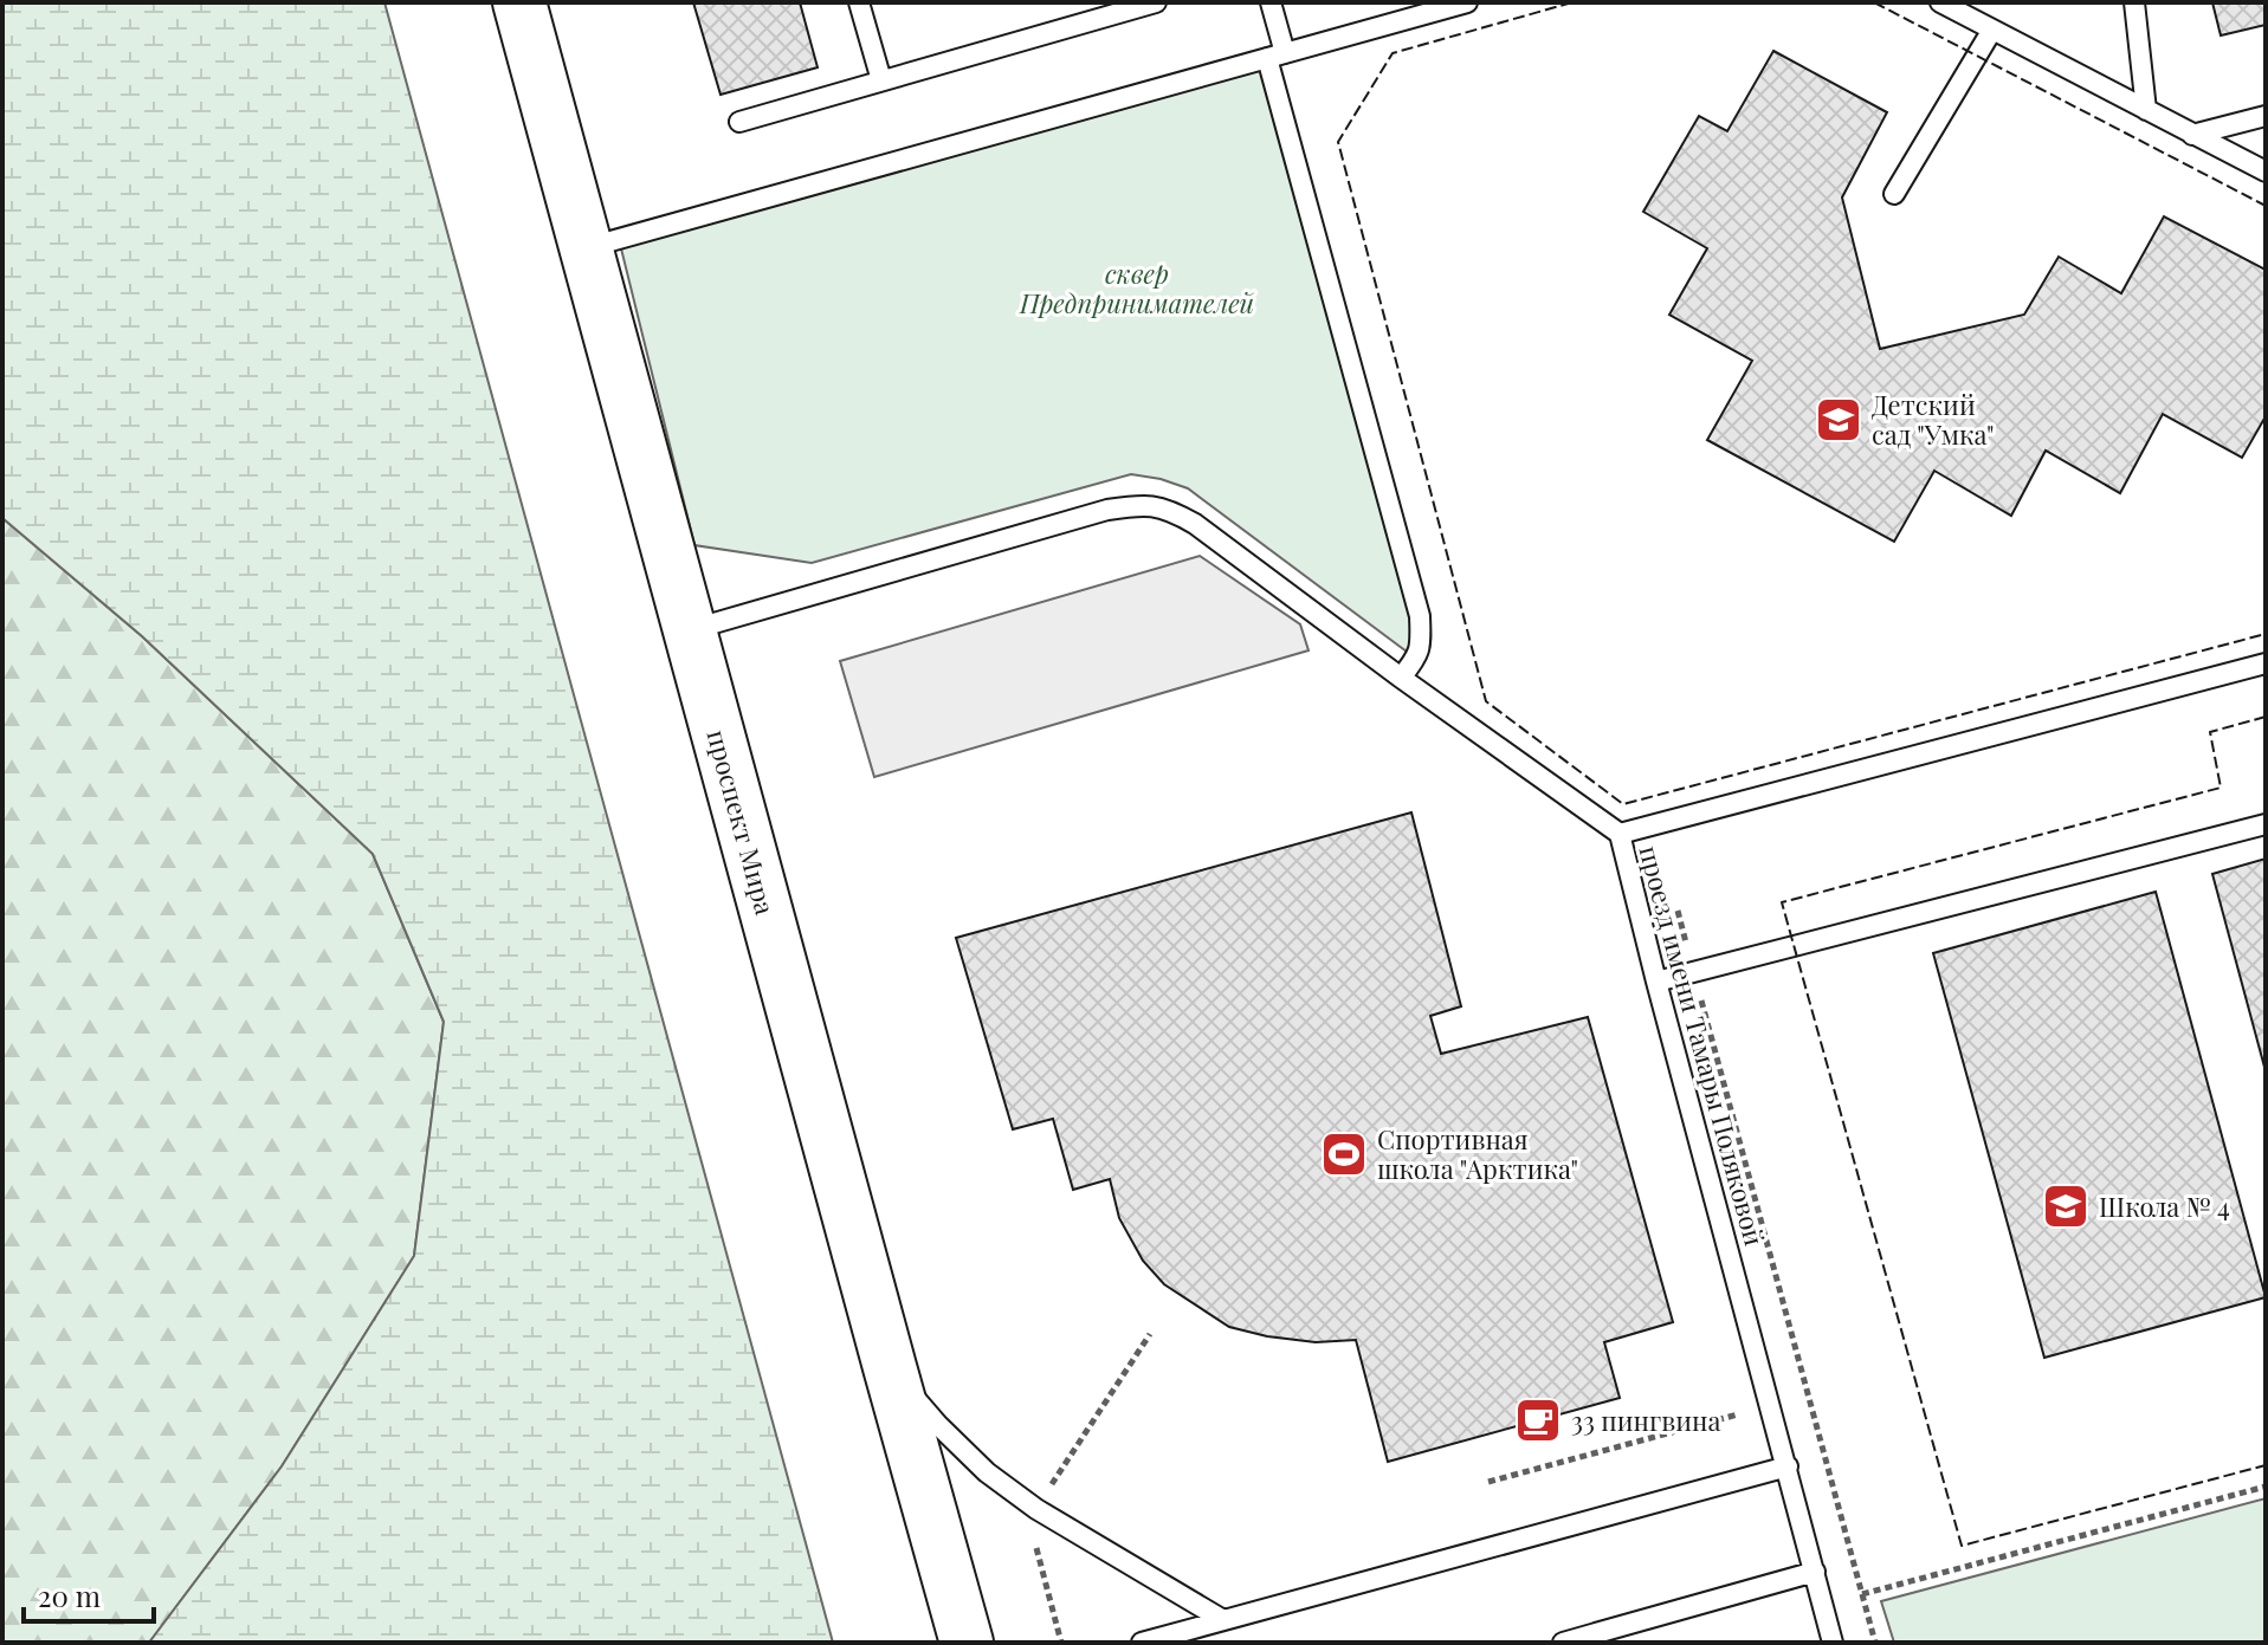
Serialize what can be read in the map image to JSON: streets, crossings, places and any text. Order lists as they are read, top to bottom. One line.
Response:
{"streets":{"main road":["проспект Мира"],"lane":["проезд имени Тамары Поляковой"]},"parks":["сквер Предпринимателей"],"places":{"school or university":["Детский сад \"Умка\"","Школа № 4"],"sports":["Спортивная школа \"Арктика\""],"cafe":["33 пингвина"]},"scale_bar":"20 m"}
